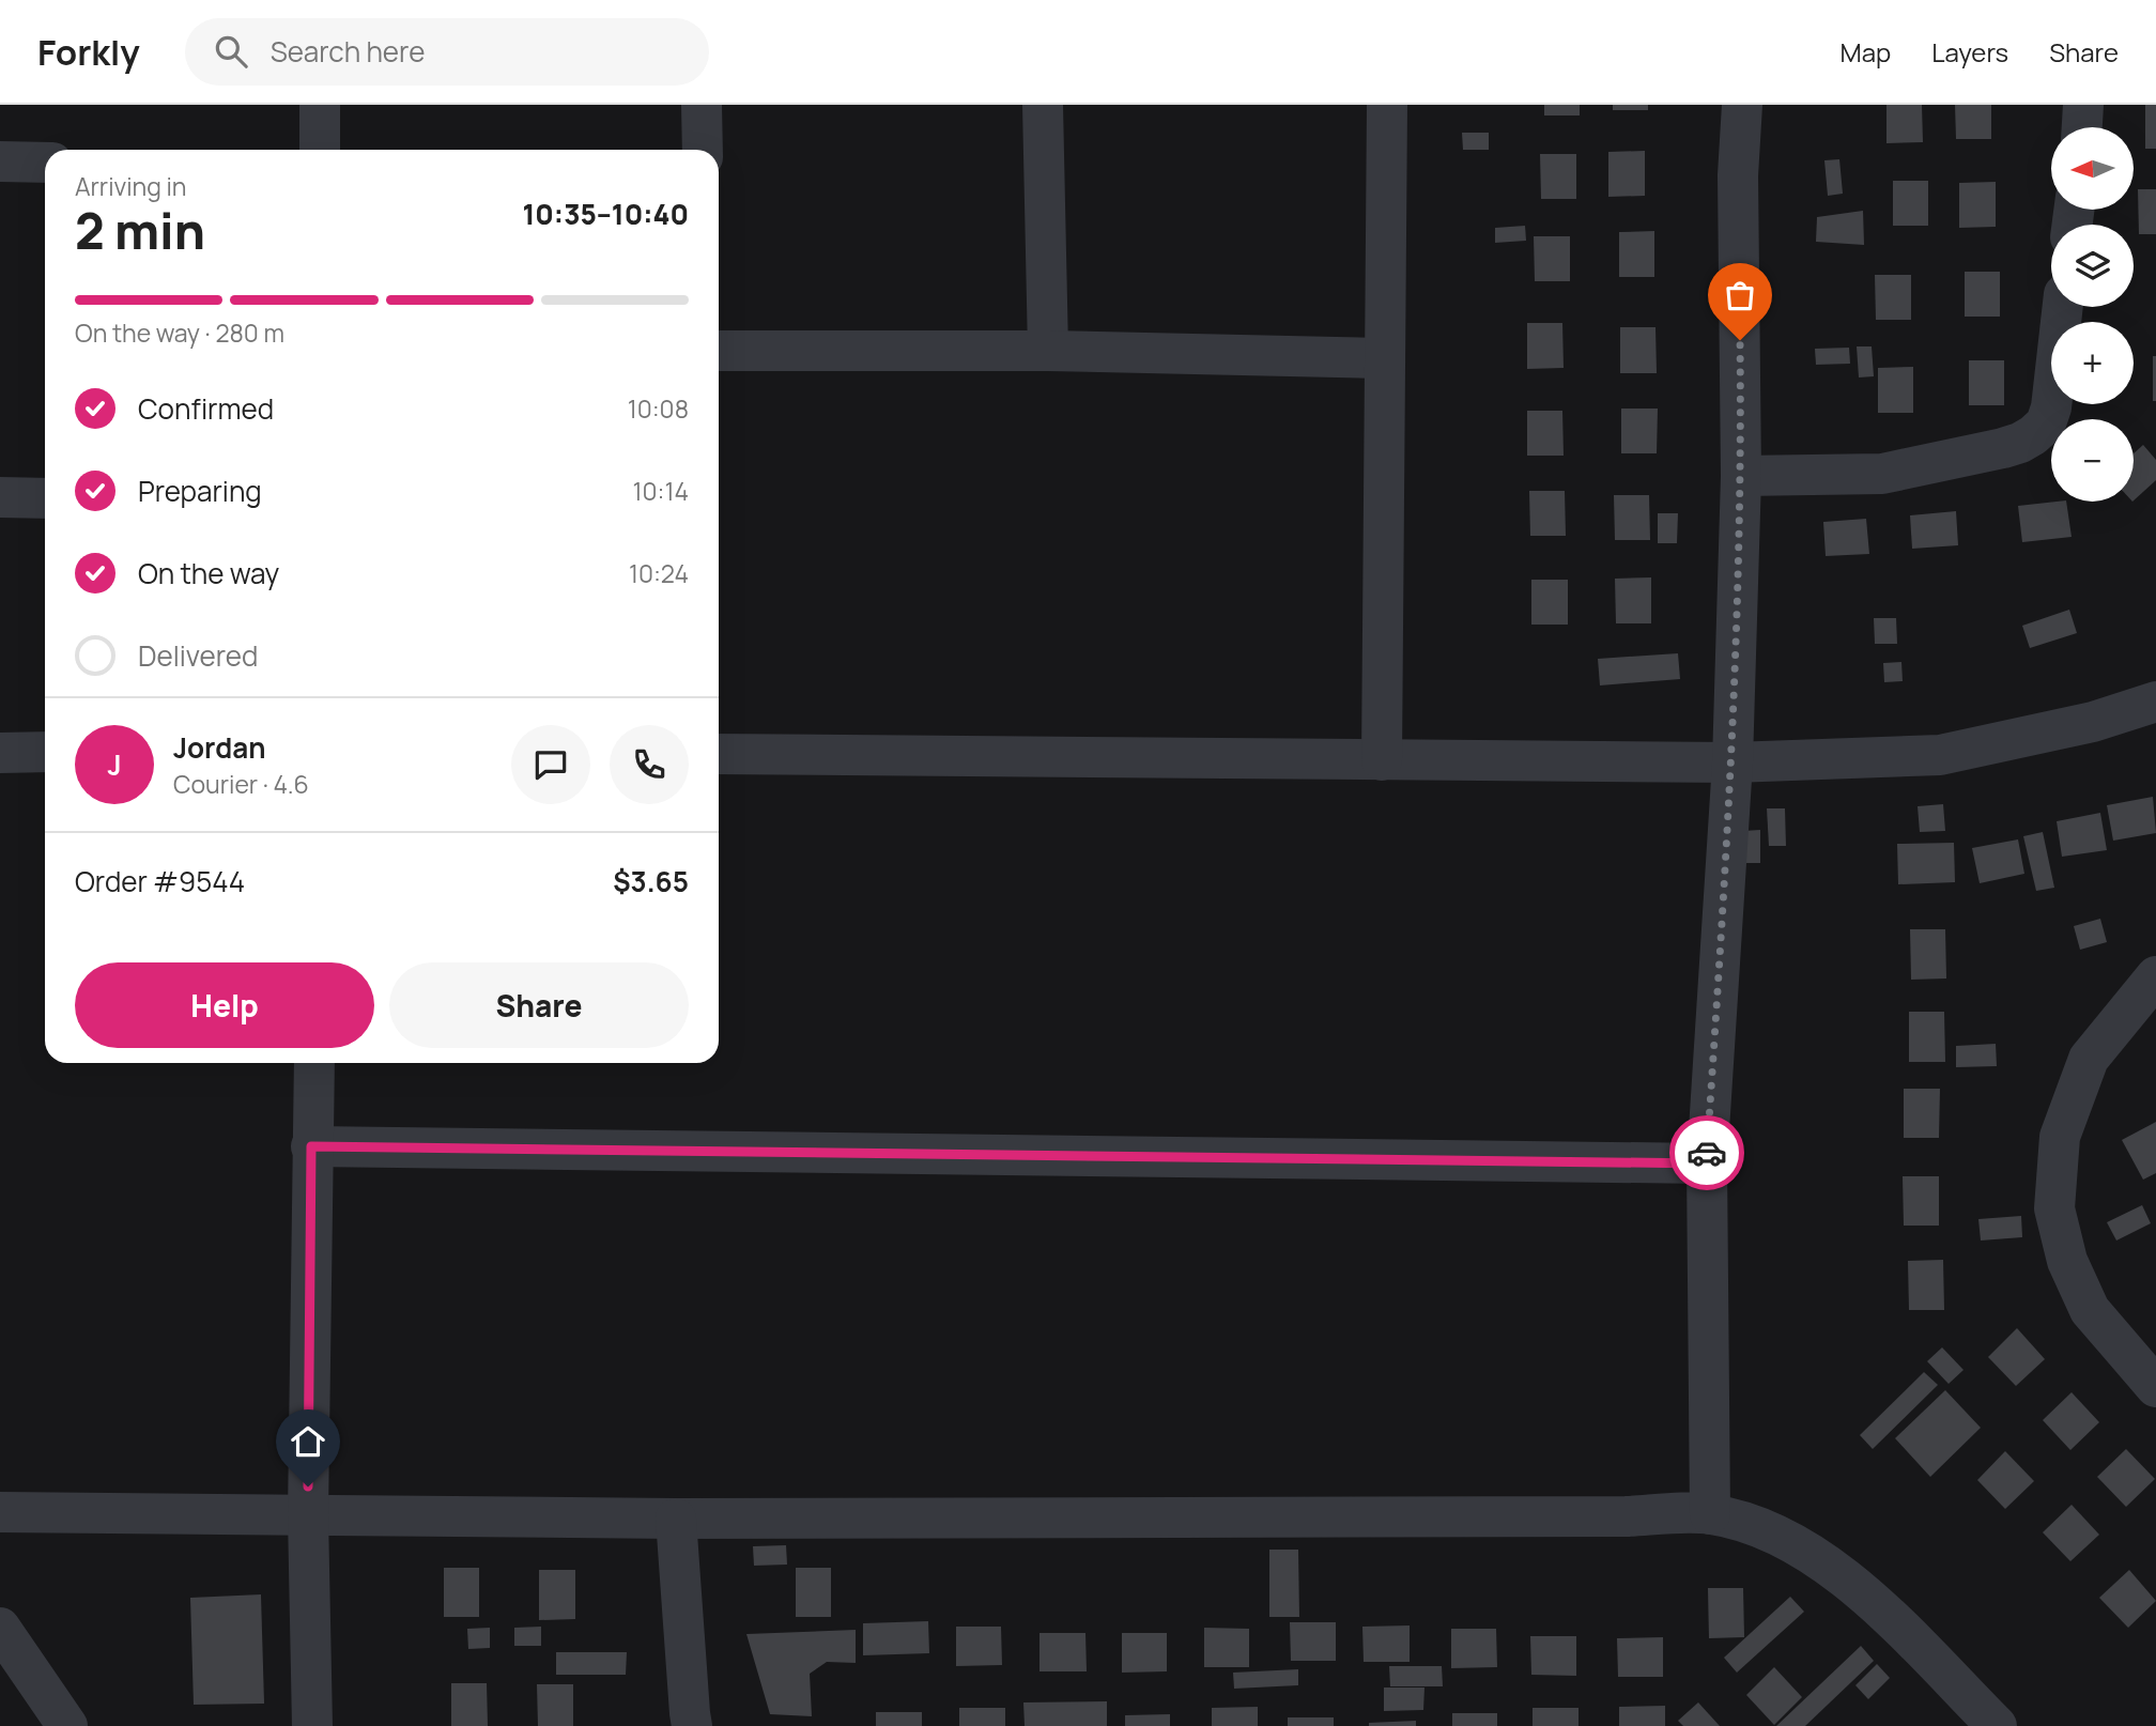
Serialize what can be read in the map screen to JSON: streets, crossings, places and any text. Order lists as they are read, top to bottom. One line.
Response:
{"north":"left","page":{"header":"Forkly","search":"Search here","nav":["Map","Layers","Share"],"map_buttons":["+","−"],"heading":["2 min","Arriving in","10:35–10:40"],"panel":["Jordan","Courier · 4.6","Order #9544","$3.65"],"bar":"On the way · 280 m","list":[["Confirmed","10:08"],["Preparing","10:14"],["On the way","10:24"],"Delivered"],"round":"J","buttons":["Help","Share"]}}
